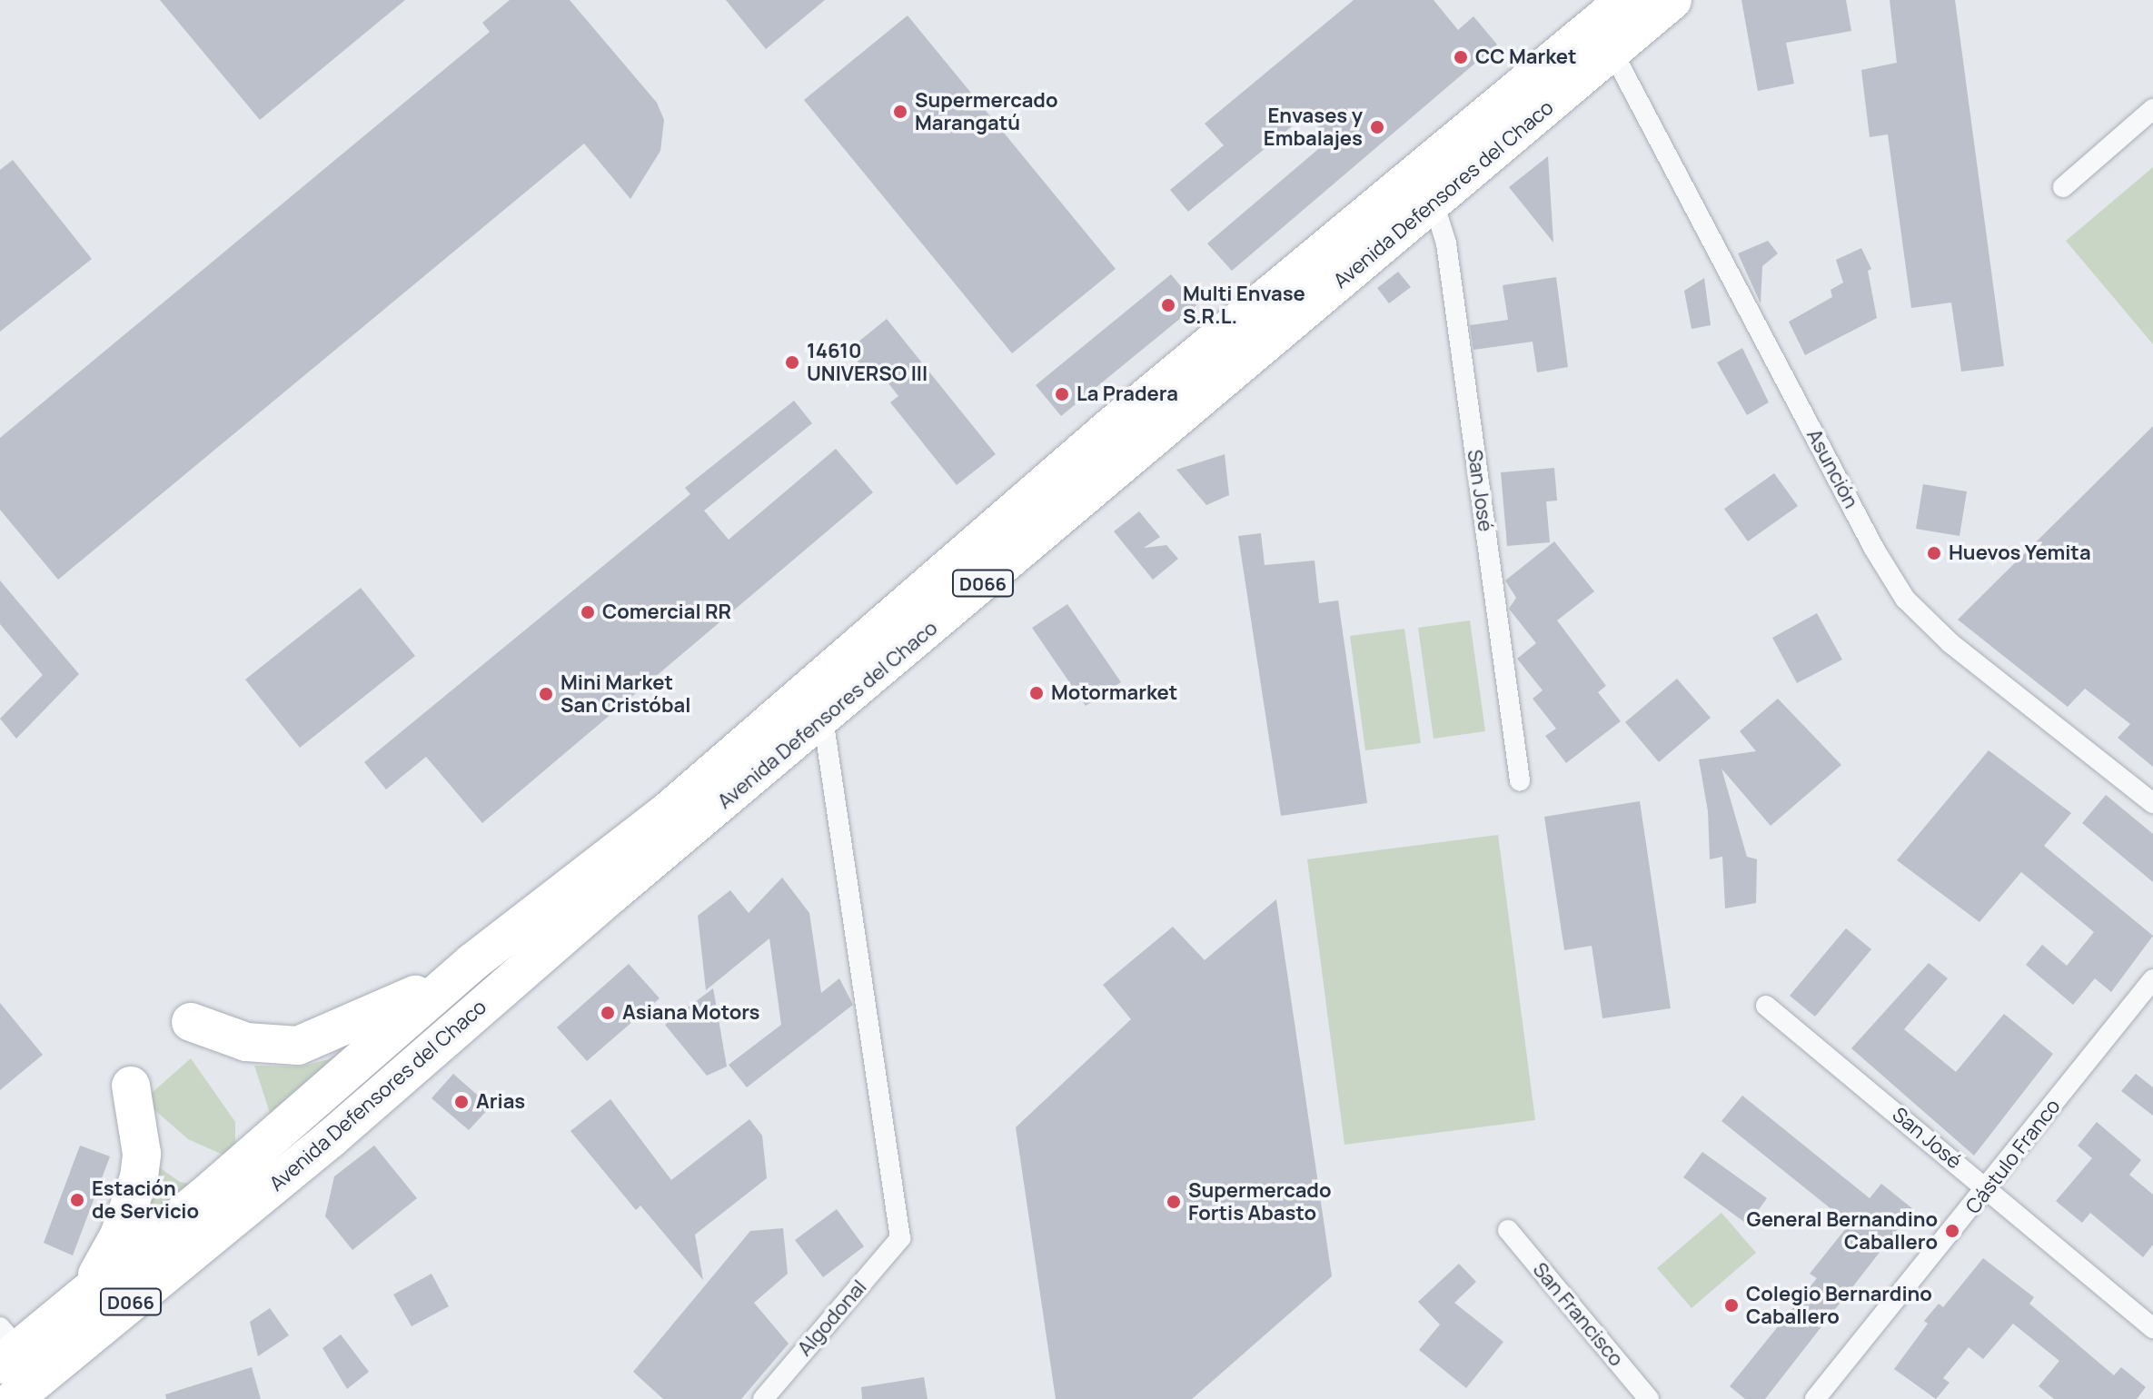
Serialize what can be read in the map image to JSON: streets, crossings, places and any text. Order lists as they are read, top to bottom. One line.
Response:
{"streets":{"highway":["Avenida Defensores del Chaco","D066"],"street":["Asunción","San José","Cástulo Franco","San Francisco","Algodonal"]},"crossings":[["Avenida Defensores del Chaco","Asunción"],["Avenida Defensores del Chaco","San José"],["Avenida Defensores del Chaco","Algodonal"],["San José","Cástulo Franco"]],"places":["CC Market","Supermercado Marangatú","Envases y Embalajes","Multi Envase S.R.L.","14610 UNIVERSO III","La Pradera","Huevos Yemita","Comercial RR","Motormarket","Mini Market San Cristóbal","Asiana Motors","Arias","Estación de Servicio","Supermercado Fortis Abasto","General Bernandino Caballero","Colegio Bernardino Caballero"]}
